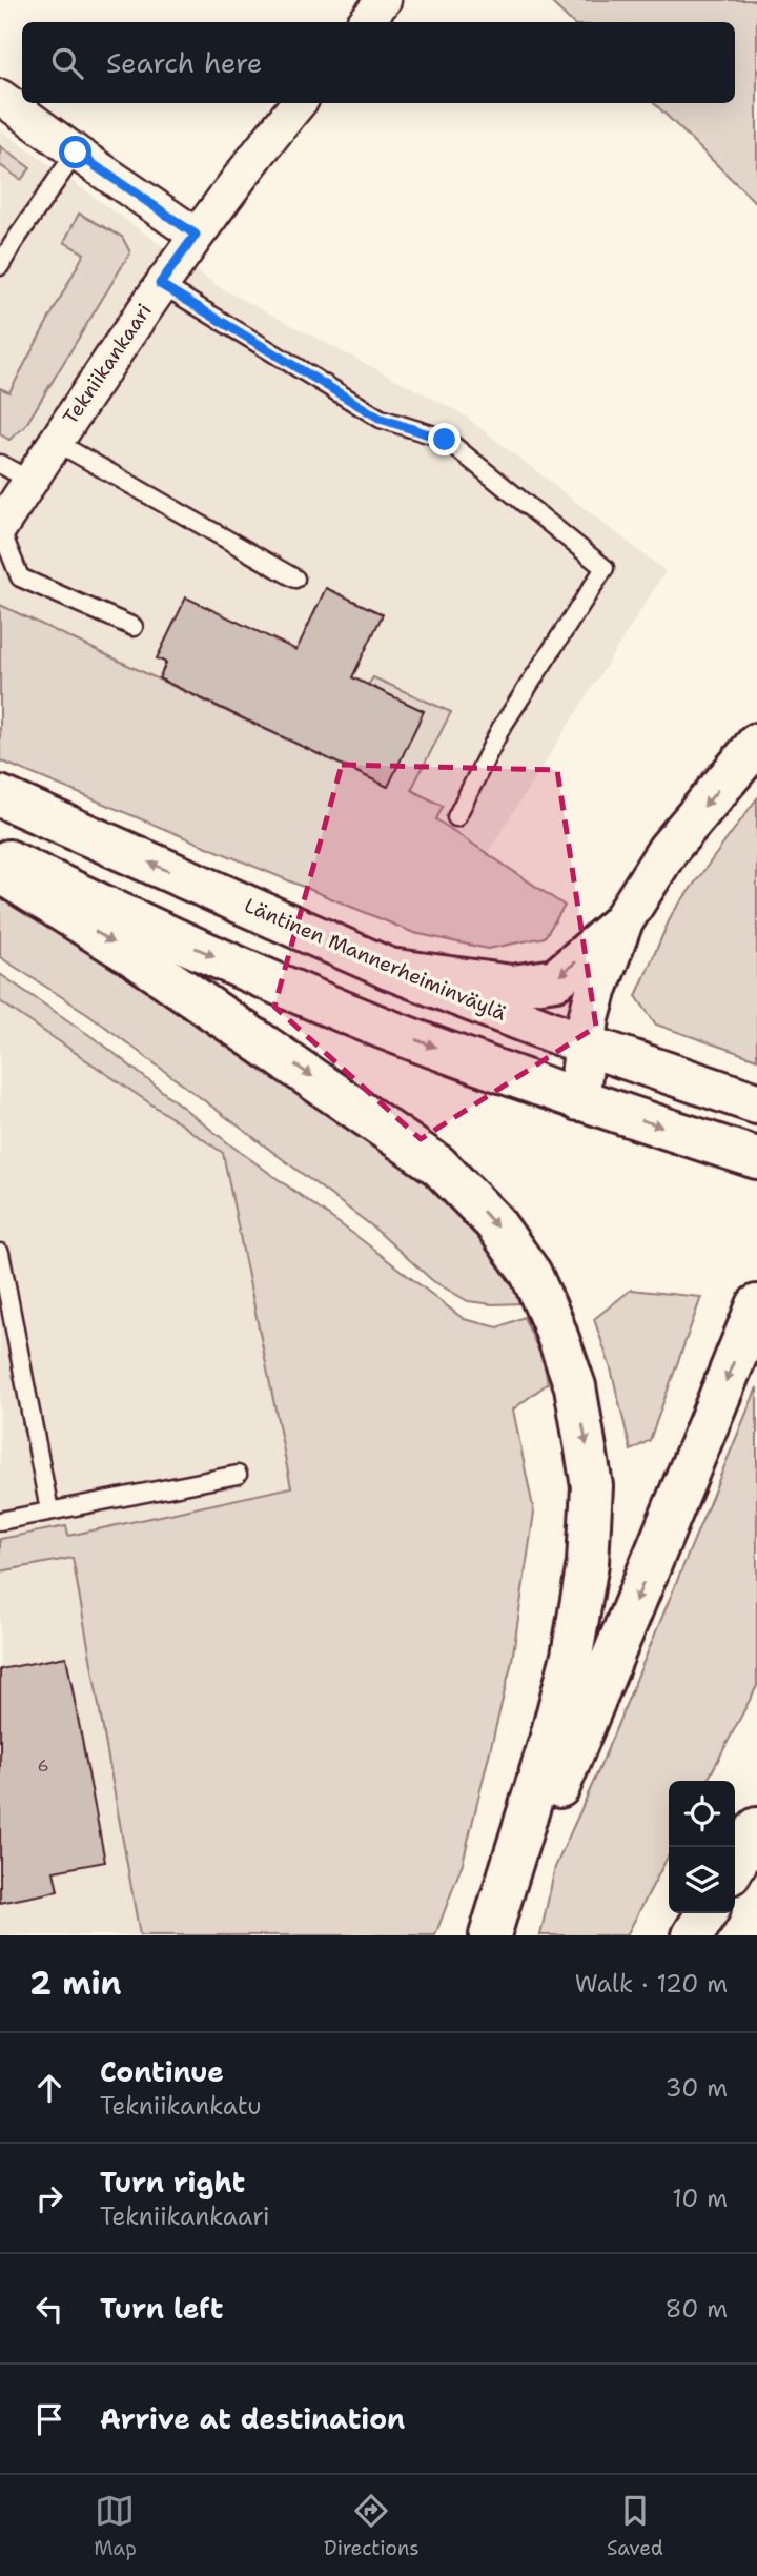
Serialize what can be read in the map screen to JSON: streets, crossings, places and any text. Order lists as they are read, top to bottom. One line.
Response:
{"streets":{"main road":["Läntinen Mannerheiminväylä"],"street":["Tekniikankaari"]},"house_numbers":["6"],"page":{"search":"Search here","heading":["2 min","Walk · 120 m"],"list":[["Continue","Tekniikankatu","30 m"],["Turn right","Tekniikankaari","10 m"],["Turn left","80 m"],"Arrive at destination"],"nav":["Map","Directions","Saved"]}}
